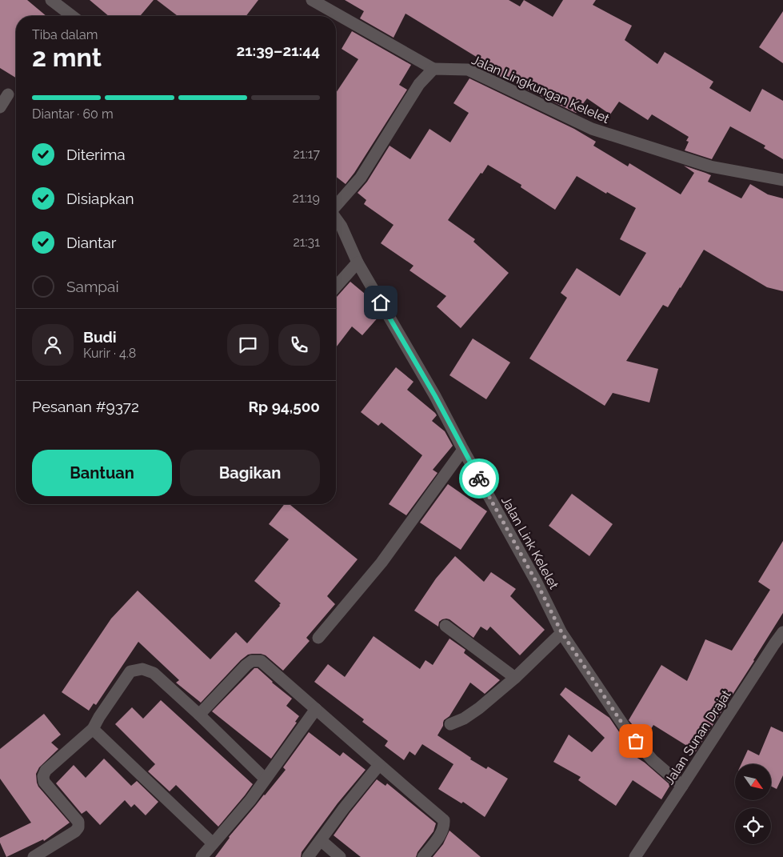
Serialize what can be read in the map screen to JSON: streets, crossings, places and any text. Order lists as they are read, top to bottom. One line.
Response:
{"streets":{"street":["Jalan Lingkungan Kelelet","Jalan Link Kelelet","Jalan Sunan Drajat"]},"crossings":[["Jalan Link Kelelet","Jalan Sunan Drajat"]],"north":"bottom right","page":{"heading":["2 mnt","Tiba dalam","21:39–21:44"],"panel":["Budi","Kurir · 4.8","Pesanan #9372","Rp 94,500"],"bar":"Diantar · 60 m","list":[["Diterima","21:17"],["Disiapkan","21:19"],["Diantar","21:31"],"Sampai"],"buttons":["Bantuan","Bagikan"]}}
